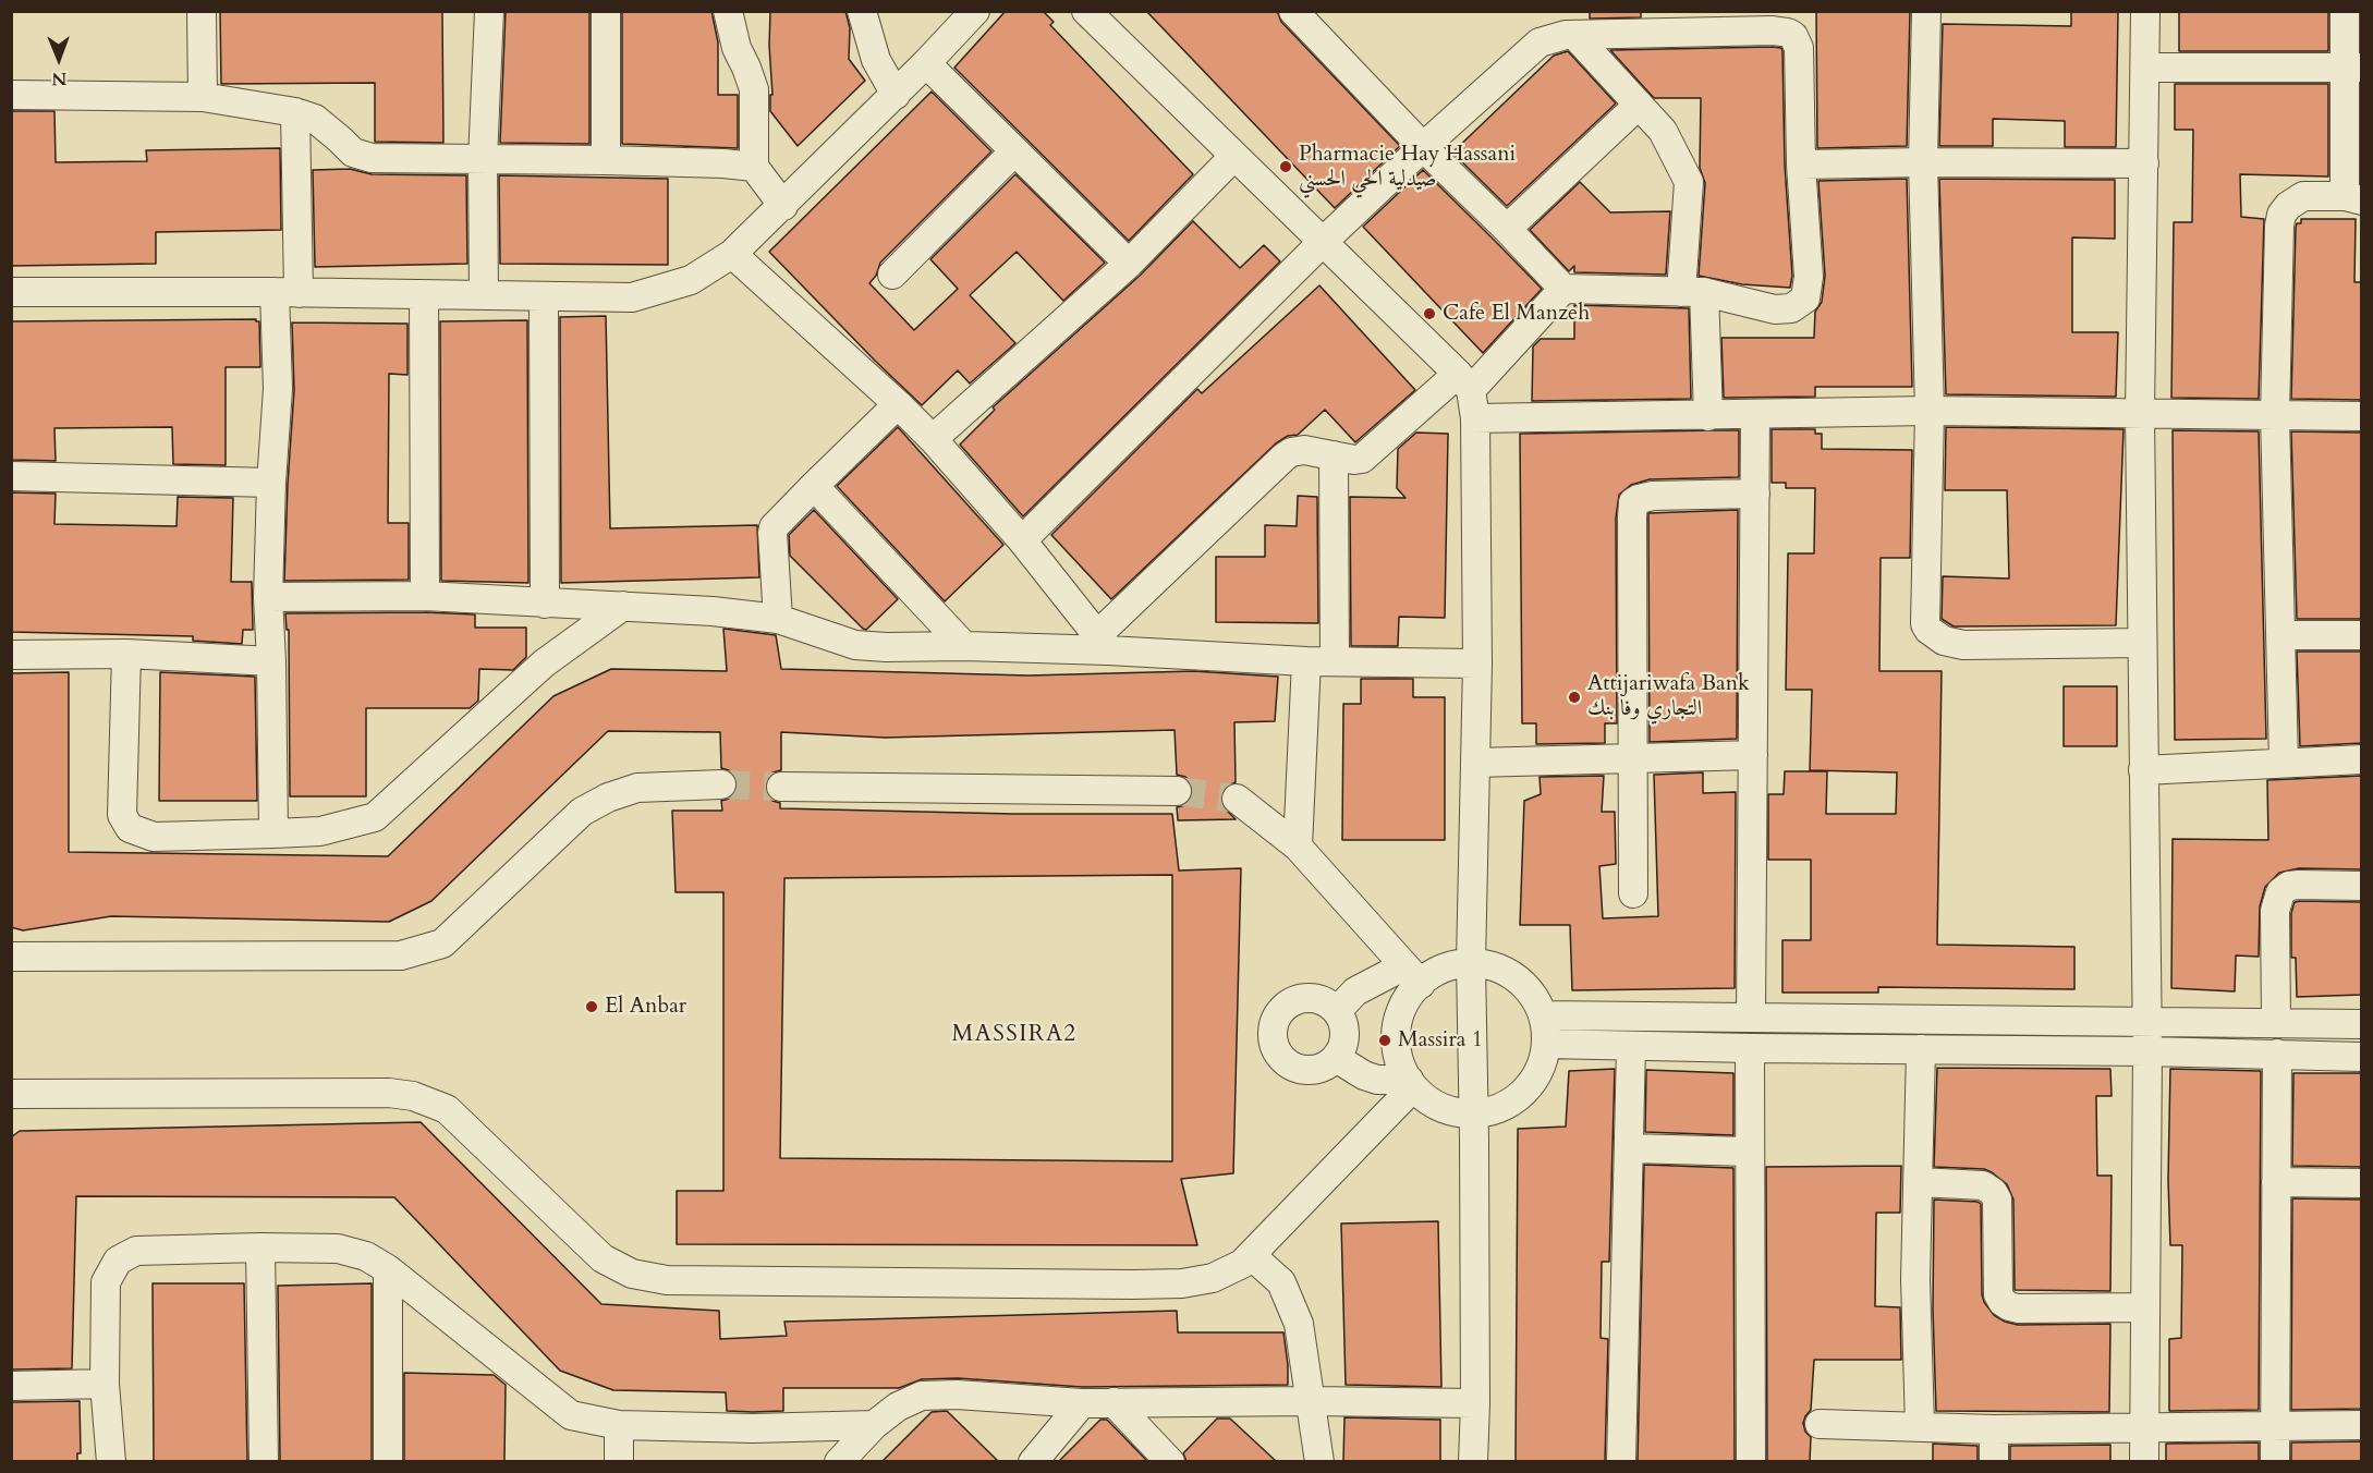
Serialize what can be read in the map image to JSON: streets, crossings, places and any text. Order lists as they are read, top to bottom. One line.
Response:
{"districts":["MASSIRA2"],"places":["Pharmacie Hay Hassani صيدلية الحي الحسني","Cafe El Manzeh","Attijariwafa Bank التجاري وفا بنك","El Anbar","Massira 1"],"north":"bottom"}
